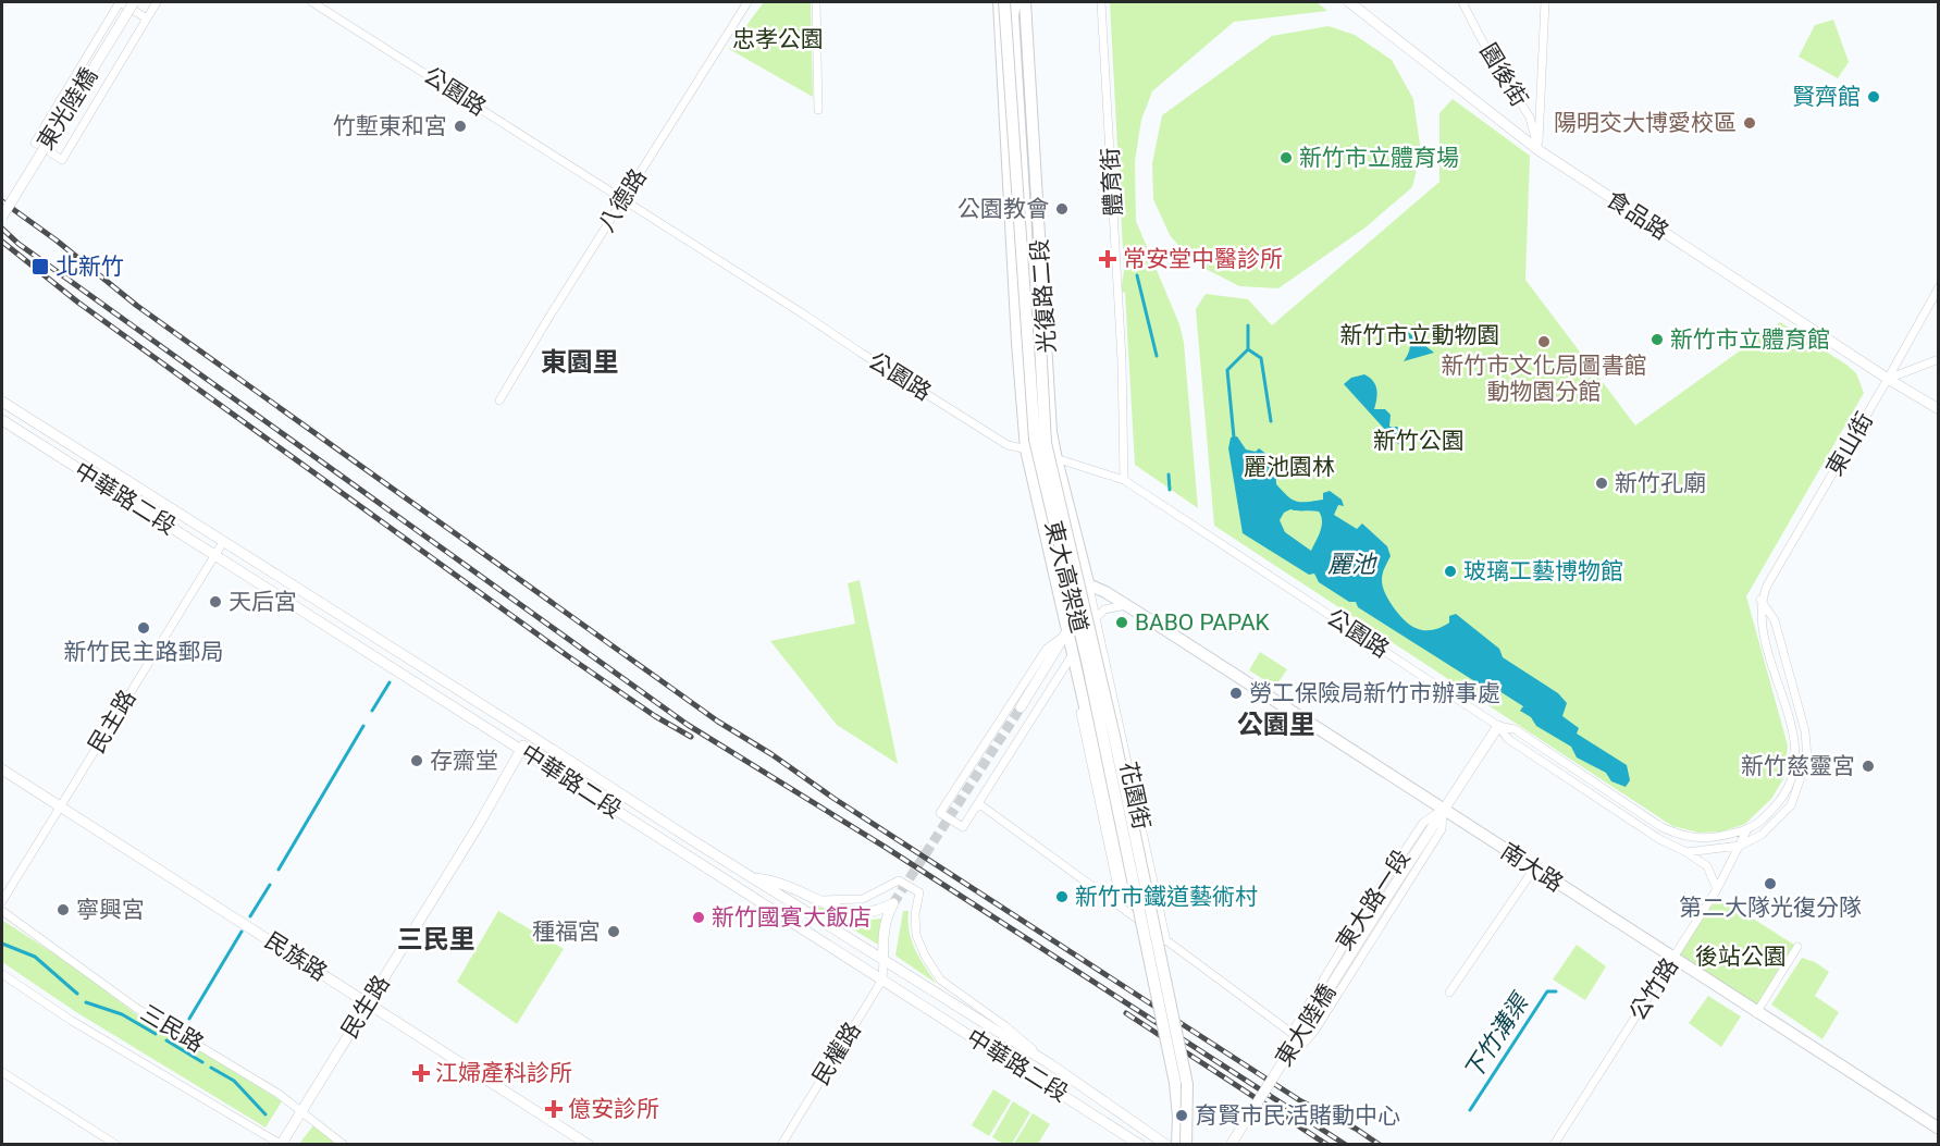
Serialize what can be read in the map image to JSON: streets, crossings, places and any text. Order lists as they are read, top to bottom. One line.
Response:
{"streets":{"main road":["光復路二段","東大高架道","南大路"],"street":["園後街","公園路","東光陸橋","體育街","八德路","食品路","東山街","中華路二段","民主路","花園街","東大路一段","民族路","公竹路","民生路","東大陸橋","三民路","民權路"]},"crossings":[["園後街","食品路"],["公園路","體育街"],["公園路","八德路"],["公園路","光復路二段"],["公園路","東山街"],["公園路","東大路一段"],["公園路","公竹路"],["食品路","東山街"],["光復路二段","東大高架道"],["光復路二段","花園街"],["光復路二段","南大路"],["中華路二段","民主路"],["中華路二段","民生路"],["中華路二段","民權路"],["民主路","民族路"],["南大路","東大路一段"],["南大路","公竹路"],["東大路一段","東大陸橋"],["民族路","民生路"],["民生路","三民路"]],"districts":["東園里","公園里","三民里"],"water":["麗池","下竹溝渠"],"parks":["忠孝公園","新竹市立動物園","新竹公園","麗池園林","後站公園"],"places":{"other":["賢齊館","陽明交大博愛校區","竹塹東和宮","新竹市立體育場","公園教會","新竹市立體育館","新竹市文化局圖書館 動物園分館","新竹孔廟","玻璃工藝博物館","天后宮","BABO PAPAK","新竹民主路郵局","勞工保險局新竹市辦事處","存齋堂","新竹慈靈宮","第二大隊光復分隊","新竹市鐵道藝術村","寧興宮","新竹國賓大飯店","種福宮","育賢市民活賭動中心"],"health":["常安堂中醫診所","江婦產科診所","億安診所"],"transit":["北新竹"]}}
